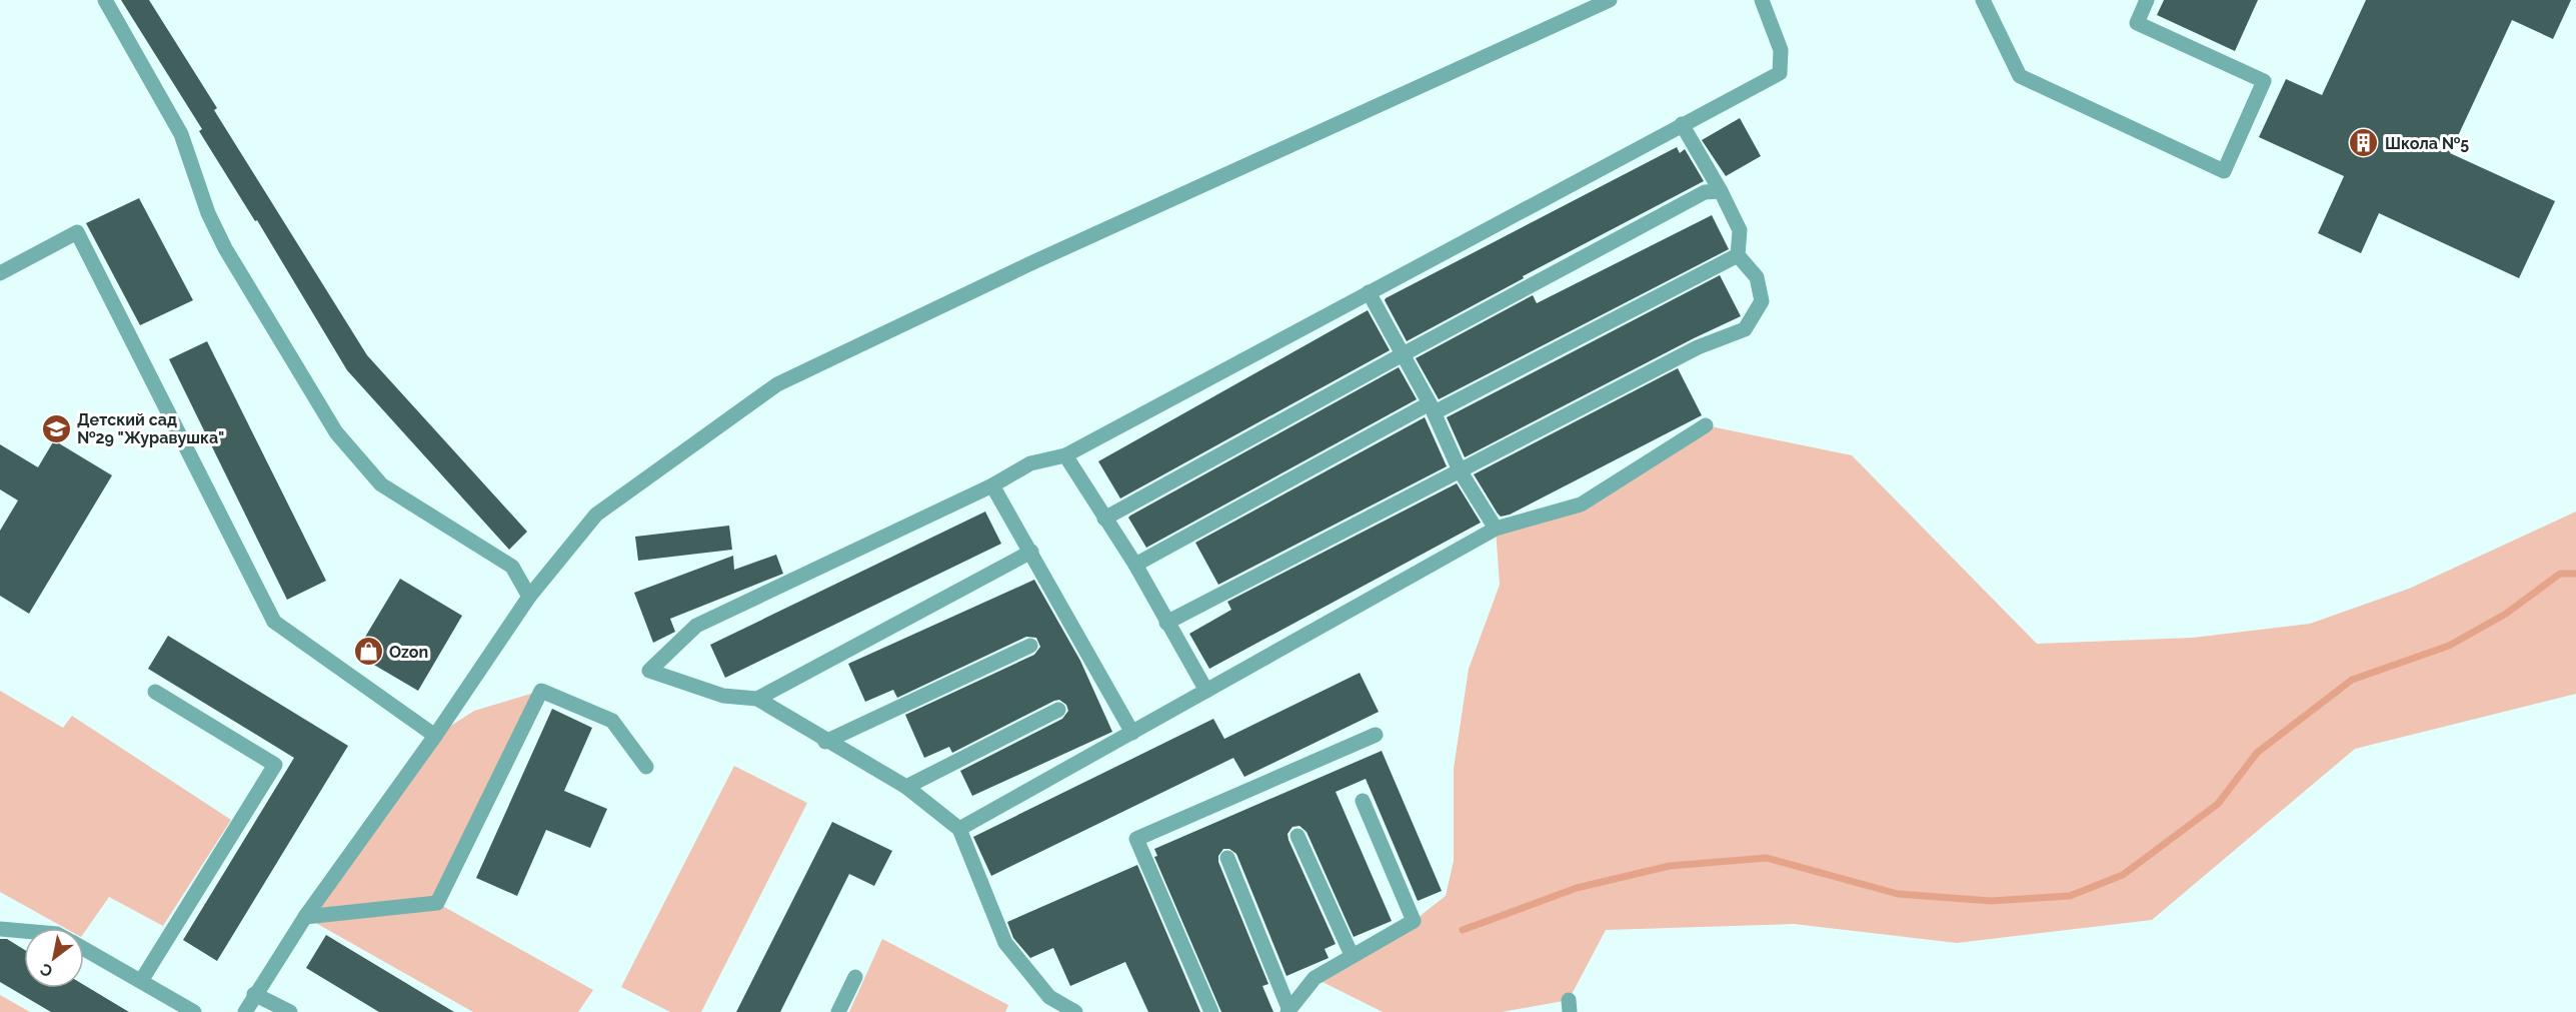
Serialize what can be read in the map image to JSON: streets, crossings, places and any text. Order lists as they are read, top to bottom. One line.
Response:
{"places":{"building":["Школа №5"],"school or university":["Детский сад №29 \"Журавушка\""],"shop":["Ozon"]},"north":"bottom left"}
